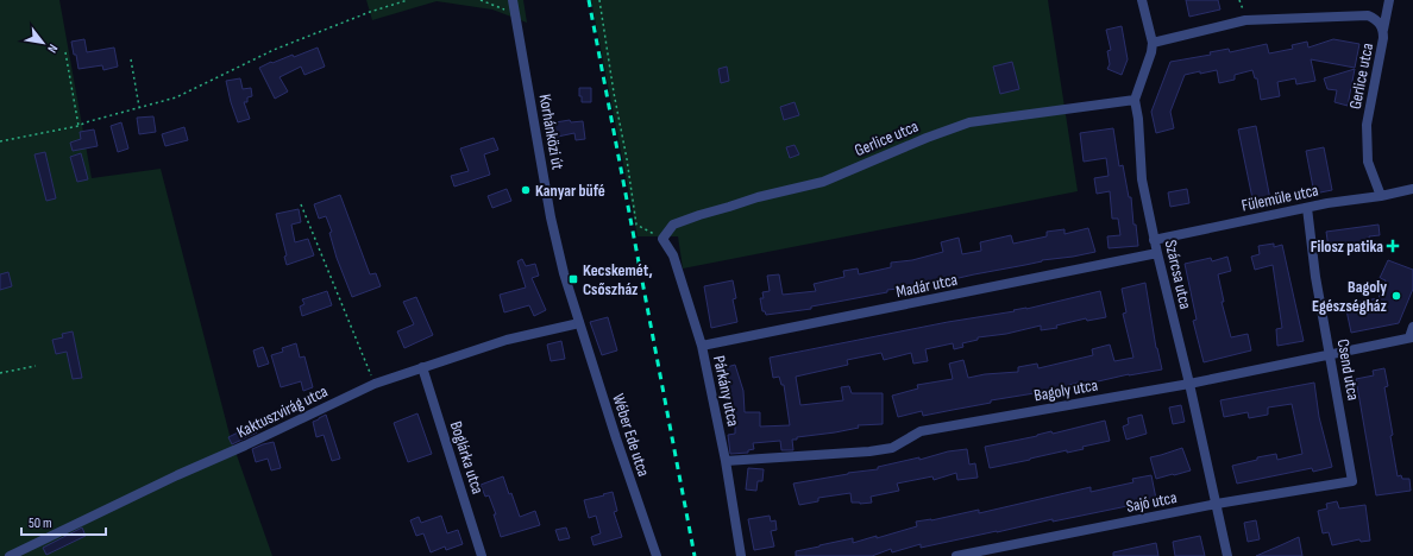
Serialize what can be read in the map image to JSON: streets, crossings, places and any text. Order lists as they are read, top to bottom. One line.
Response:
{"streets":{"street":["Gerlice utca","Korhánközi út","Fülemüle utca","Szárcsa utca","Madár utca","Csend utca","Bagoly utca","Párkány utca","Kaktuszvirág utca","Wéber Ede utca","Boglárka utca","Sajó utca"]},"crossings":[["Gerlice utca","Fülemüle utca"],["Gerlice utca","Szárcsa utca"],["Gerlice utca","Párkány utca"],["Korhánközi út","Kaktuszvirág utca"],["Korhánközi út","Wéber Ede utca"],["Fülemüle utca","Szárcsa utca"],["Fülemüle utca","Csend utca"],["Szárcsa utca","Madár utca"],["Szárcsa utca","Bagoly utca"],["Szárcsa utca","Sajó utca"],["Madár utca","Párkány utca"],["Csend utca","Bagoly utca"],["Csend utca","Sajó utca"],["Bagoly utca","Párkány utca"],["Kaktuszvirág utca","Wéber Ede utca"],["Kaktuszvirág utca","Boglárka utca"]],"places":{"other":["Kanyar büfé","Bagoly Egészségház"],"health":["Filosz patika"],"transit":["Kecskemét, Csőszház"]},"scale_bar":"50 m","north":"bottom right"}
